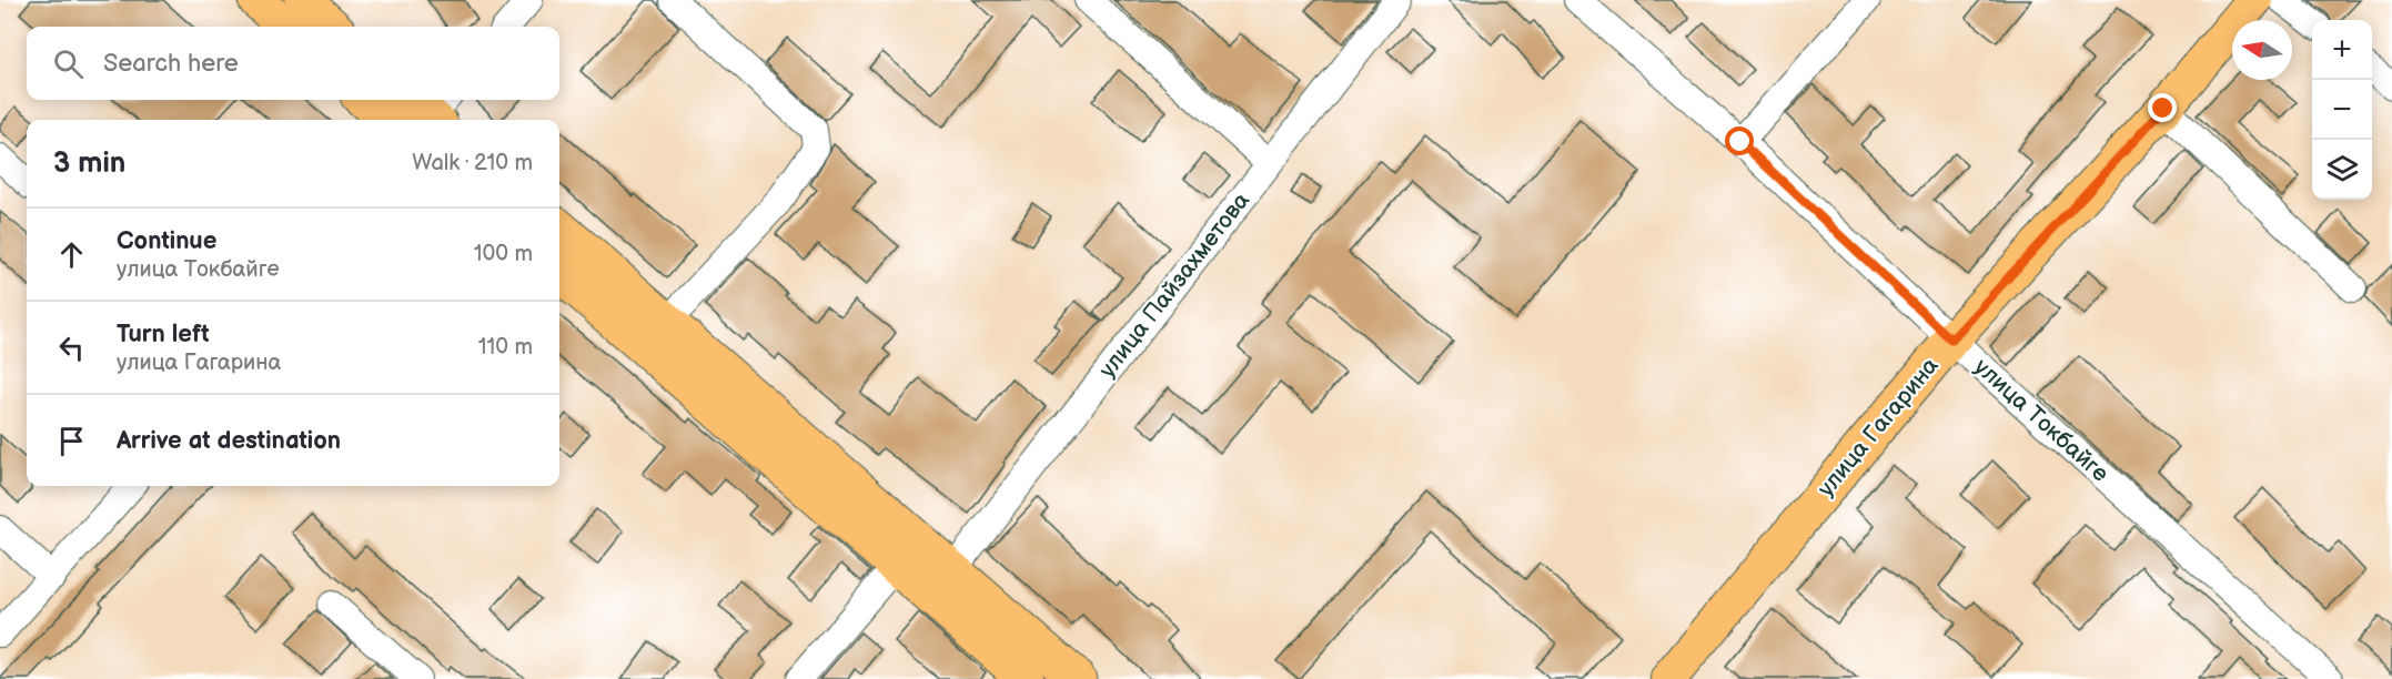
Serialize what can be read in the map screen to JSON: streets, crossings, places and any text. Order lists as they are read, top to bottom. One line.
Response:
{"streets":{"main road":["улица Гагарина"],"street":["улица Пайзахметова","улица Токбайге"]},"crossings":[["улица Токбайге","улица Гагарина"]],"north":"left","page":{"map_buttons":["+","−"],"search":"Search here","heading":["3 min","Walk · 210 m"],"list":[["Continue","улица Токбайге","100 m"],["Turn left","улица Гагарина","110 m"],"Arrive at destination"]}}
